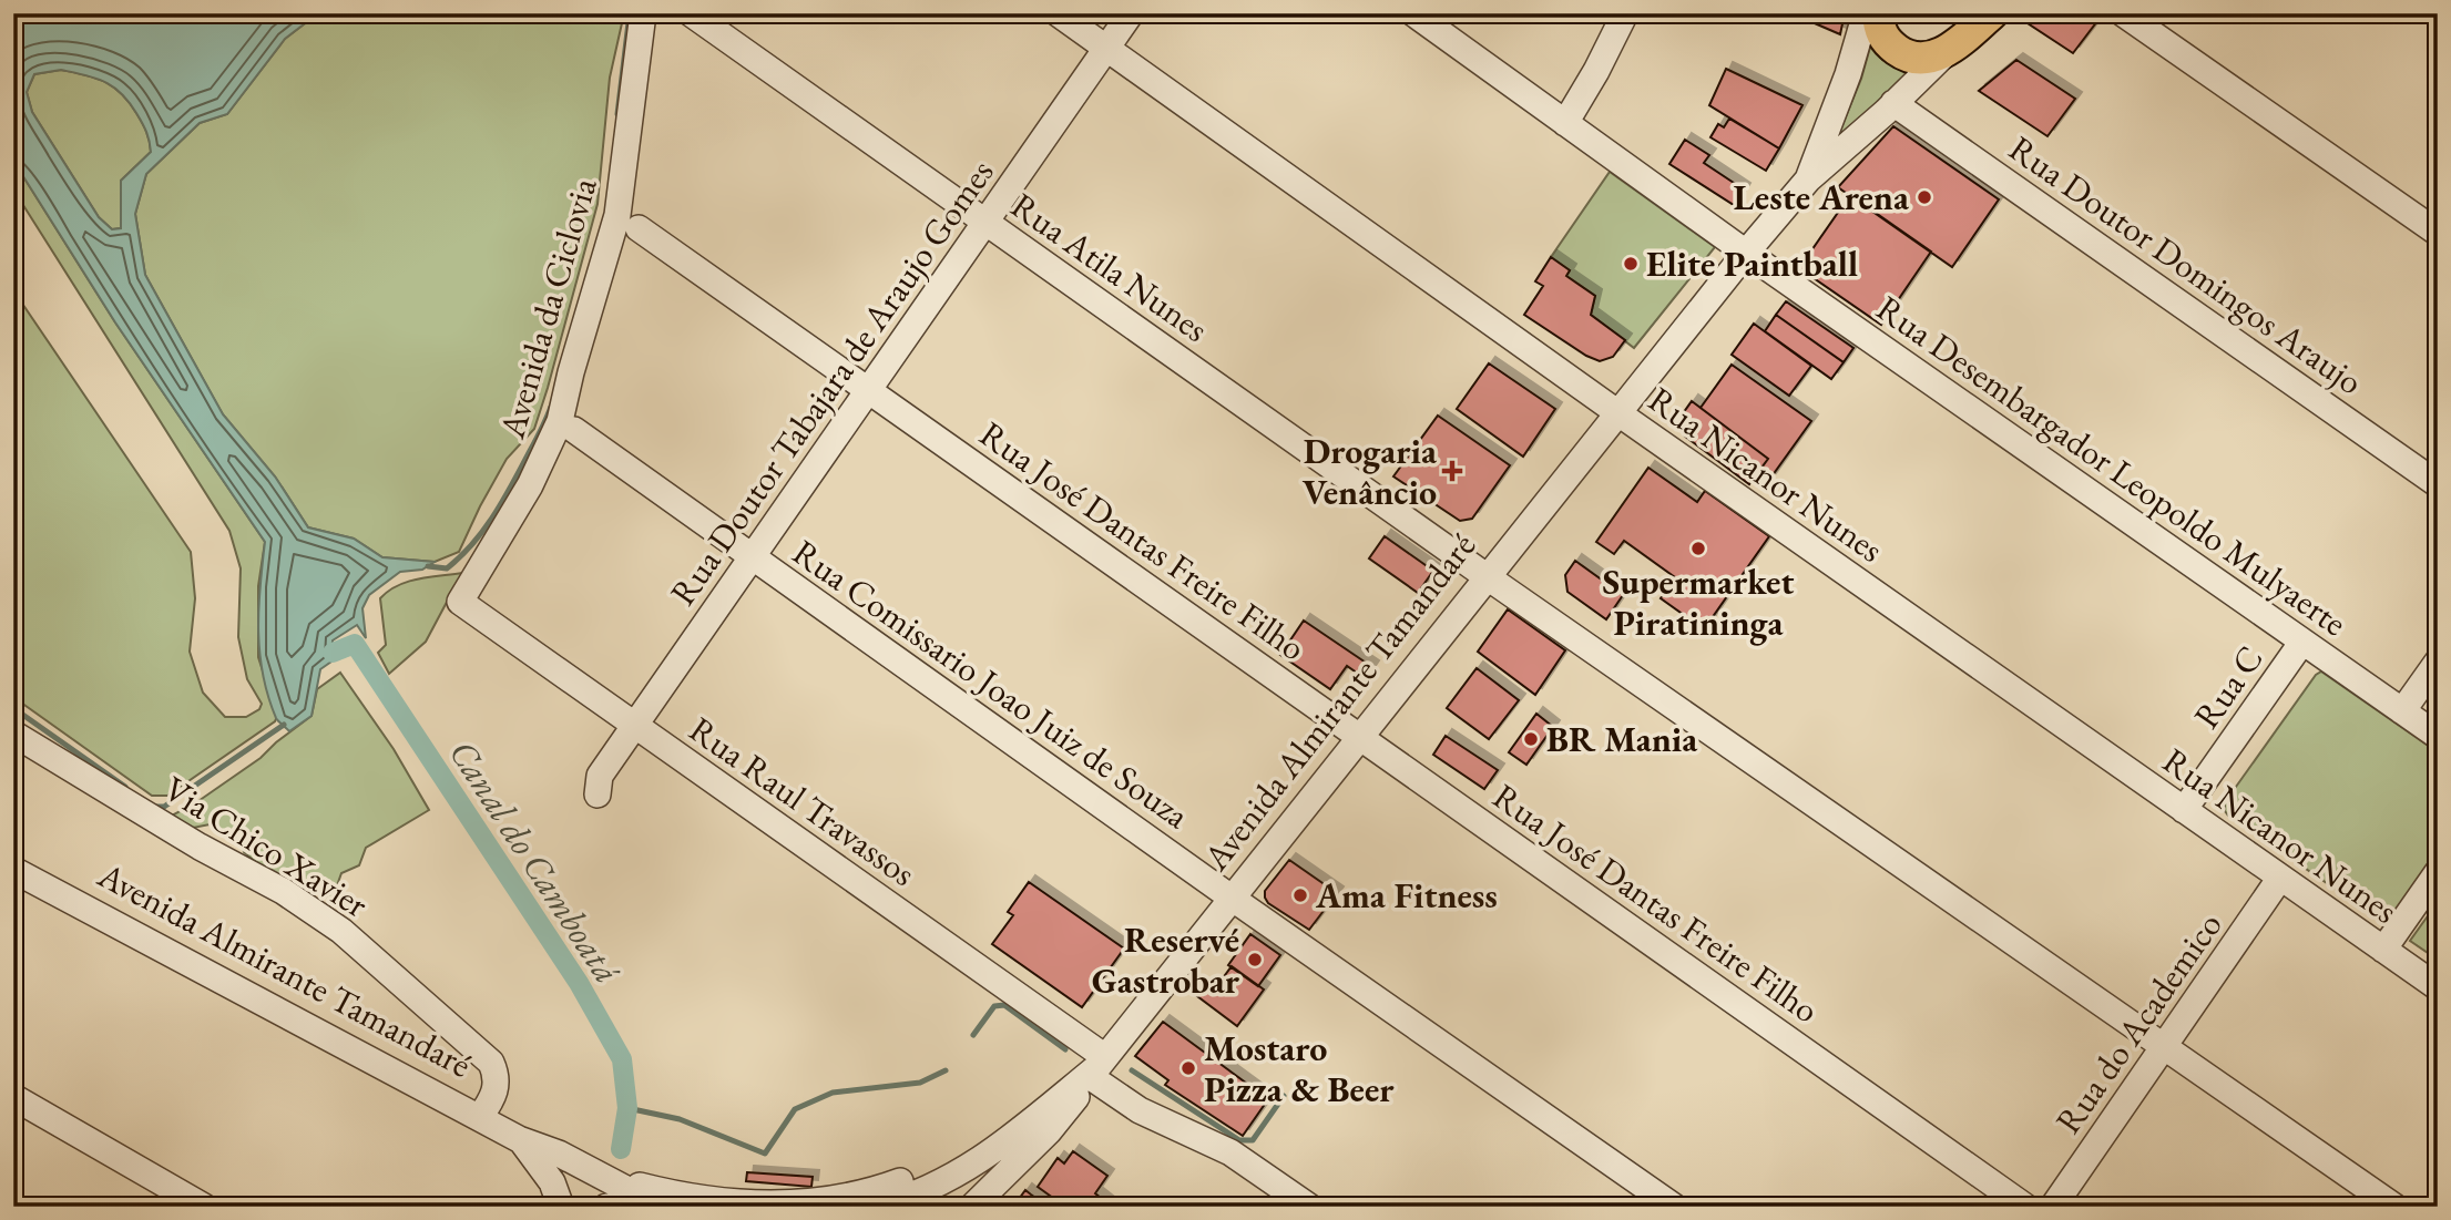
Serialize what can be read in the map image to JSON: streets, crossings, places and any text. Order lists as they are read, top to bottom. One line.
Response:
{"streets":{"main road":["Avenida Almirante Tamandaré"],"street":["Rua Doutor Domingos Araujo","Rua Atila Nunes","Avenida da Ciclovia","Rua Doutor Tabajara de Araujo Gomes","Rua Desembargador Leopoldo Mulyaerte","Rua Nicanor Nunes","Rua José Dantas Freire Filho","Rua Comissario Joao Juiz de Souza","Rua C","Rua Raul Travassos","Via Chico Xavier","Rua do Academico"]},"crossings":[["Rua Doutor Domingos Araujo","Avenida Almirante Tamandaré"],["Rua Atila Nunes","Rua Doutor Tabajara de Araujo Gomes"],["Rua Atila Nunes","Avenida Almirante Tamandaré"],["Avenida da Ciclovia","Rua Raul Travassos"],["Rua Doutor Tabajara de Araujo Gomes","Rua Nicanor Nunes"],["Rua Doutor Tabajara de Araujo Gomes","Rua José Dantas Freire Filho"],["Rua Doutor Tabajara de Araujo Gomes","Rua Comissario Joao Juiz de Souza"],["Rua Doutor Tabajara de Araujo Gomes","Rua Raul Travassos"],["Rua Desembargador Leopoldo Mulyaerte","Rua C"],["Rua Desembargador Leopoldo Mulyaerte","Avenida Almirante Tamandaré"],["Rua Nicanor Nunes","Rua C"],["Rua Nicanor Nunes","Avenida Almirante Tamandaré"],["Rua Nicanor Nunes","Rua do Academico"],["Rua José Dantas Freire Filho","Avenida Almirante Tamandaré"],["Rua Comissario Joao Juiz de Souza","Avenida Almirante Tamandaré"],["Avenida Almirante Tamandaré","Rua Raul Travassos"],["Avenida Almirante Tamandaré","Via Chico Xavier"]],"water":["Canal do Camboatá"],"places":{"other":["Leste Arena","Elite Paintball","Supermarket Piratininga","BR Mania","Ama Fitness","Reservé Gastrobar","Mostaro Pizza & Beer"],"health":["Drogaria Venâncio"]}}
